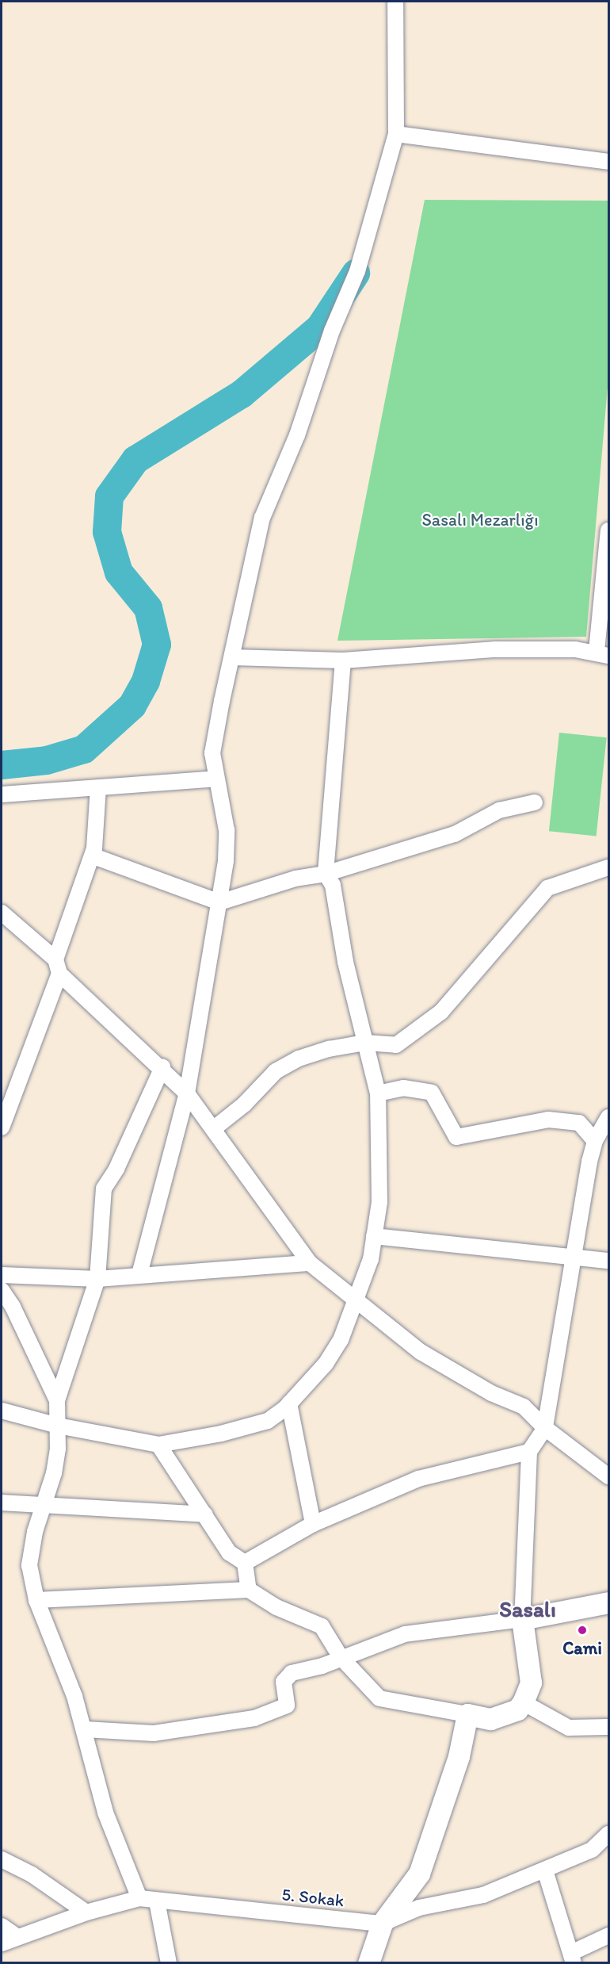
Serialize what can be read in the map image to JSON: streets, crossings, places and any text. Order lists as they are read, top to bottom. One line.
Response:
{"streets":{"street":["5. Sokak"]},"districts":["Sasalı"],"parks":["Sasalı Mezarlığı"],"places":["Cami"]}
